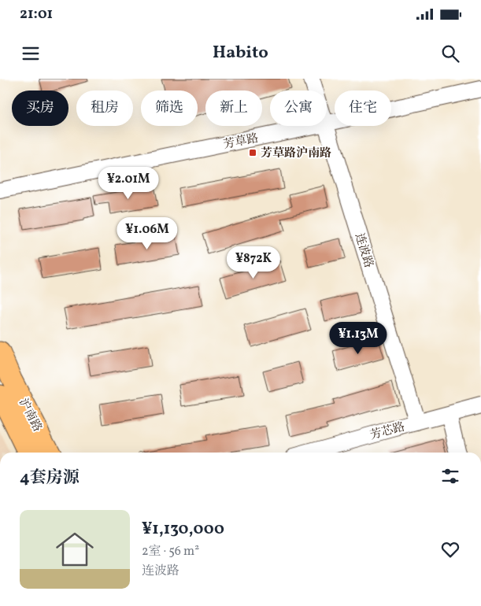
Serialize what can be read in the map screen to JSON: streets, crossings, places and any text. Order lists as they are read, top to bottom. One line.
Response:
{"streets":{"main road":["沪南路"],"street":["芳草路","连波路","芳芯路"]},"crossings":[["连波路","芳芯路"]],"places":{"transit":["芳草路沪南路"]},"page":{"status":"21:01","header":"Habito","chip":["买房","租房","筛选","新上","公寓","住宅"],"price":["¥2.01M","¥1.06M","¥872K","¥1.13M"],"heading":"4套房源","list":[{"name":"¥1,130,000","note":"2室 · 56 m² · 连波路"}]}}
